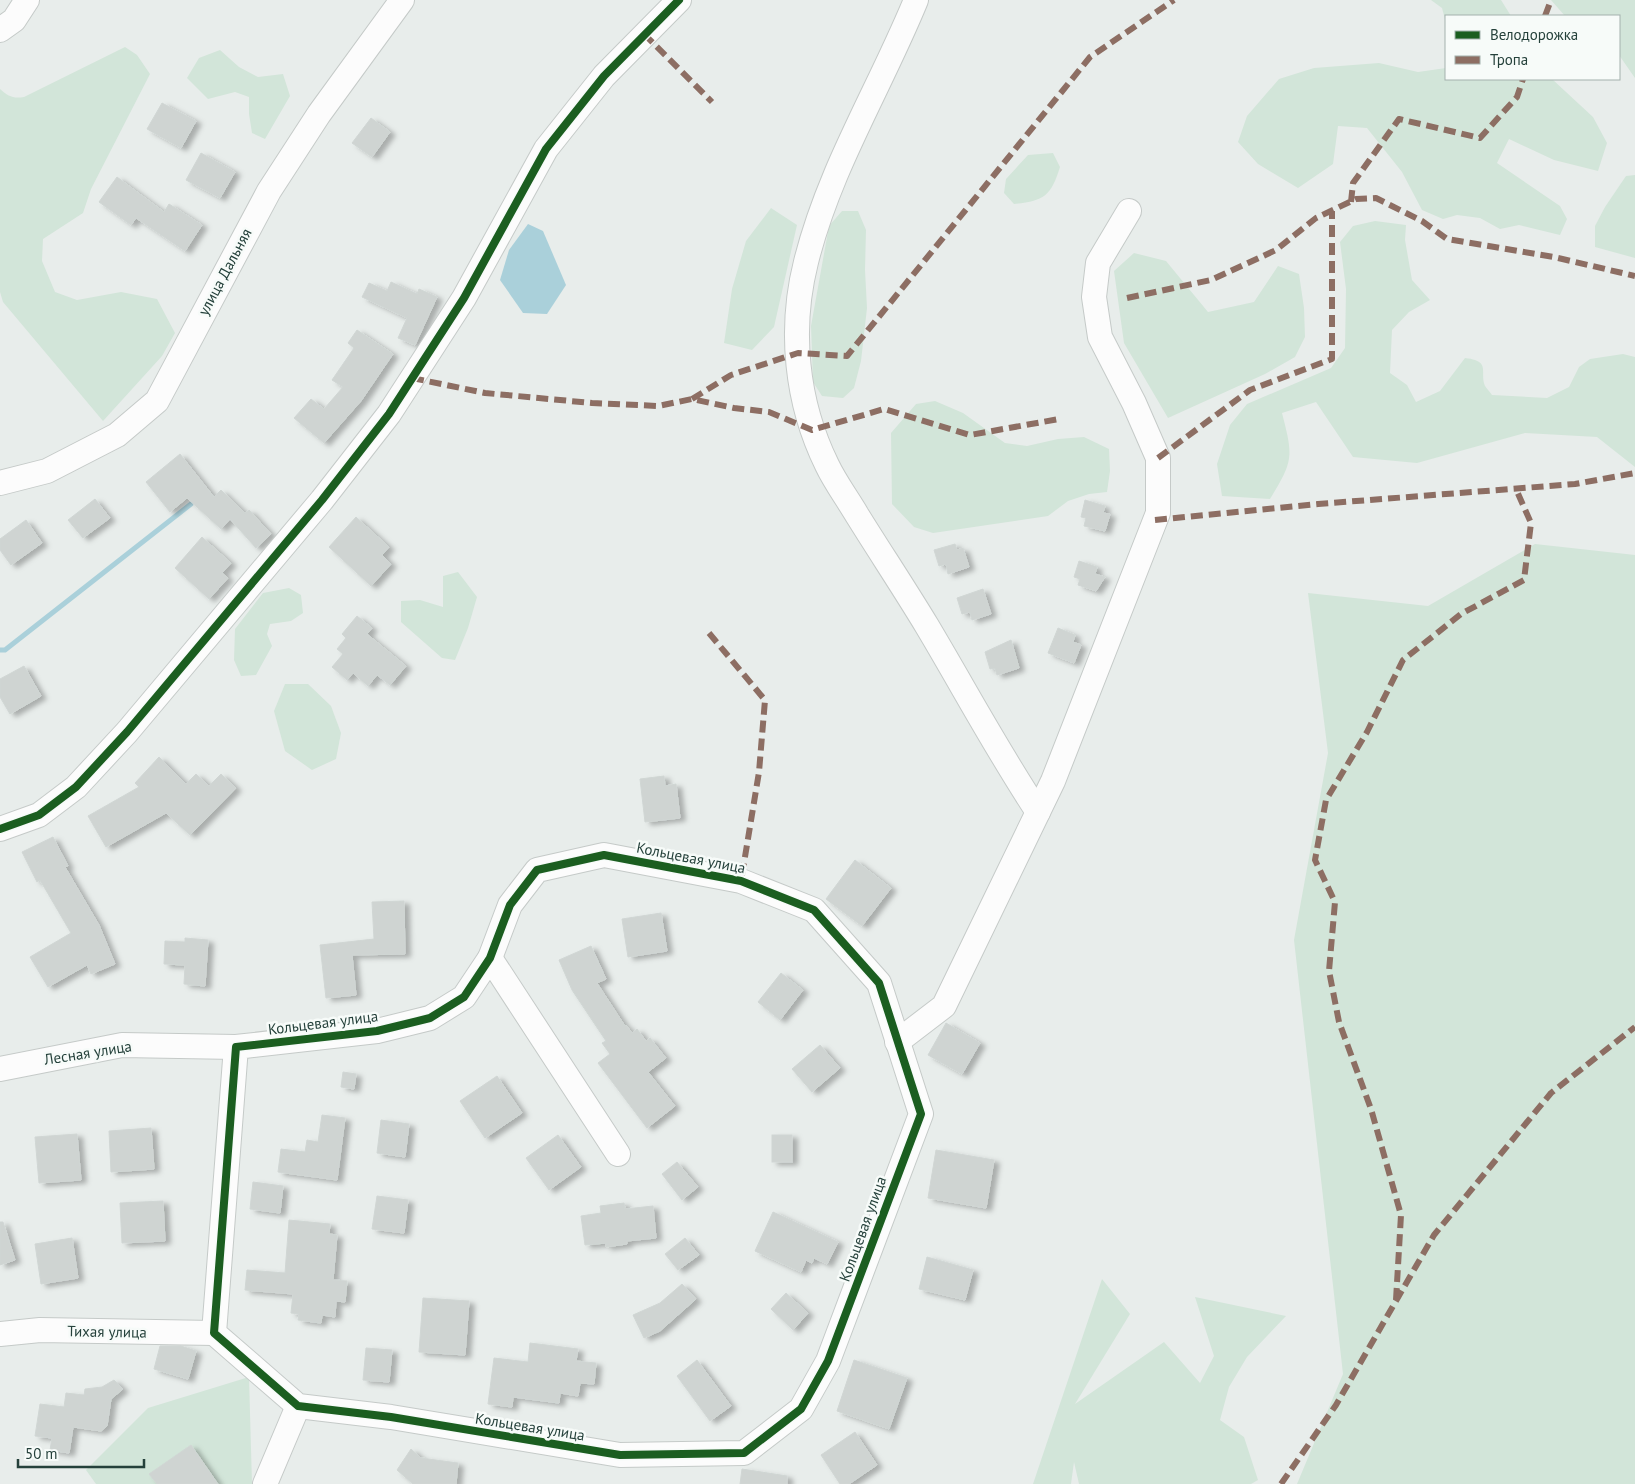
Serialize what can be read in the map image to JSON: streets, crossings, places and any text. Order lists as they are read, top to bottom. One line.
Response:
{"streets":{"street":["улица Дальняя","Кольцевая улица","Лесная улица","Тихая улица"]},"crossings":[["Кольцевая улица","Лесная улица"]],"legend":["Велодорожка","Тропа"],"scale_bar":"50 m"}
